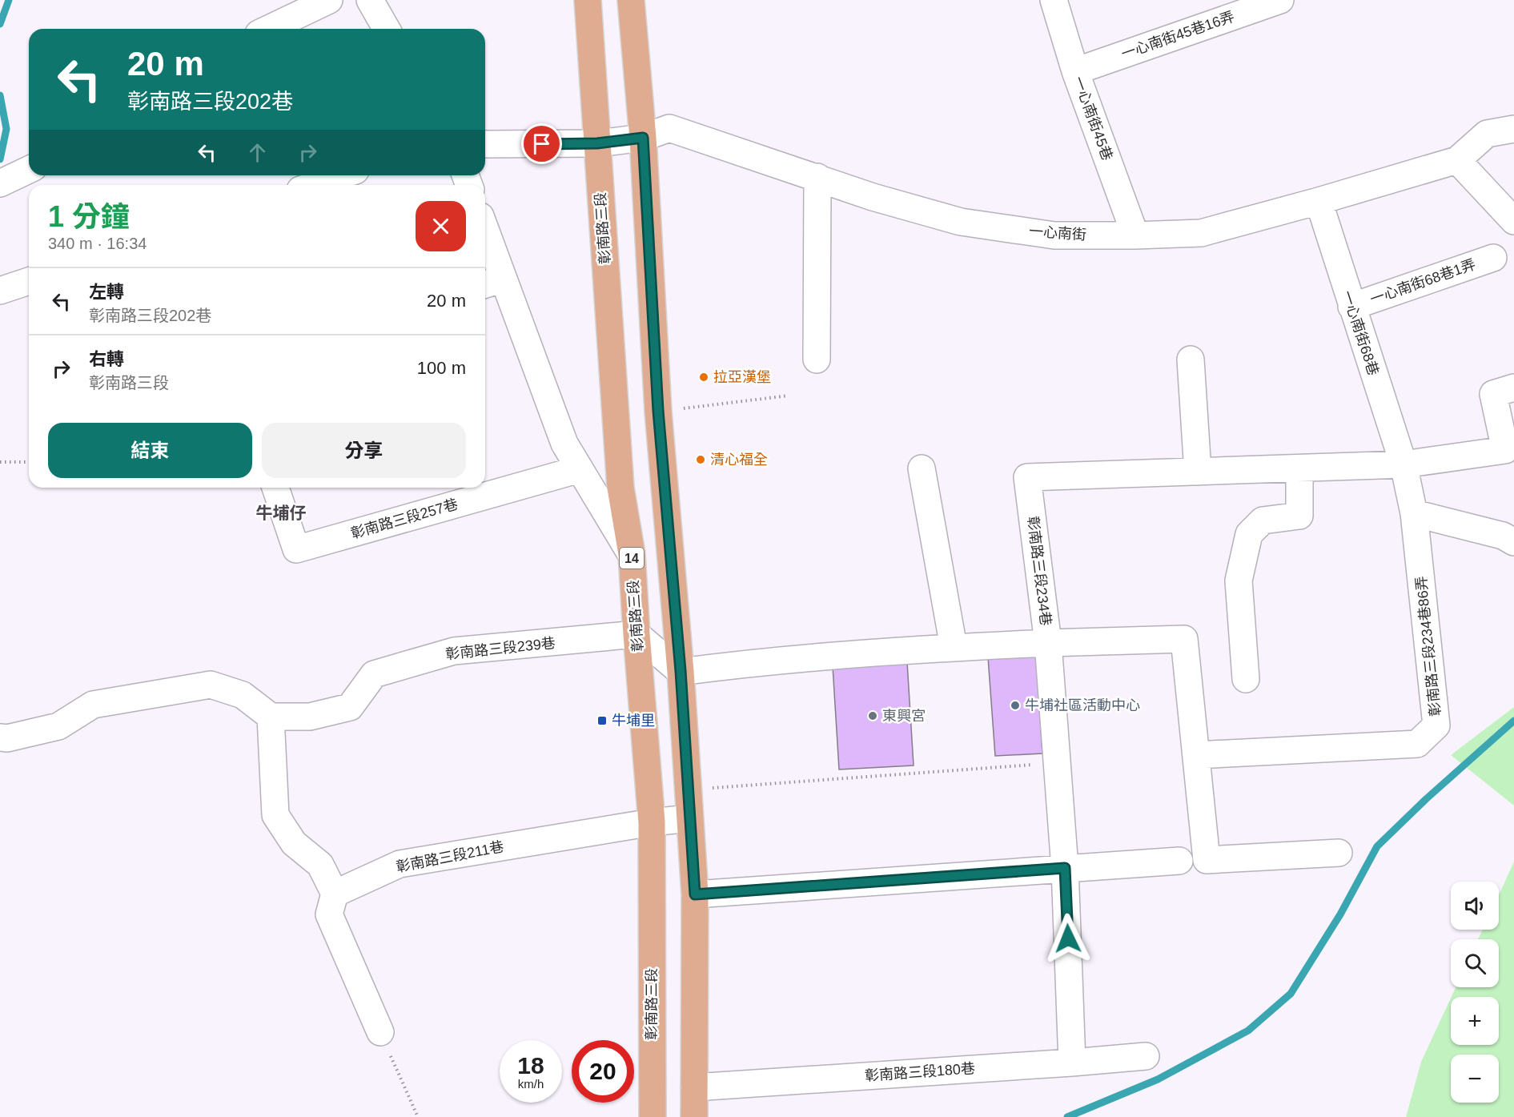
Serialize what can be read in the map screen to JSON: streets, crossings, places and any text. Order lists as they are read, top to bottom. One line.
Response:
{"streets":{"main road":["彰南路三段","14"],"street":["一心南街45巷16弄","一心南街45巷","一心南街","一心南街68巷1弄","一心南街68巷","彰南路三段257巷","彰南路三段234巷","彰南路三段234巷86弄","彰南路三段239巷","彰南路三段211巷","彰南路三段180巷"]},"crossings":[["一心南街45巷16弄","一心南街45巷"],["一心南街45巷","一心南街"],["彰南路三段","一心南街"],["彰南路三段","彰南路三段239巷"],["彰南路三段","彰南路三段211巷"],["一心南街","一心南街68巷"],["一心南街68巷1弄","一心南街68巷"],["一心南街68巷","彰南路三段234巷"],["一心南街68巷","彰南路三段234巷86弄"],["彰南路三段234巷","彰南路三段234巷86弄"]],"districts":["牛埔仔"],"places":{"other":["拉亞漢堡","清心福全","牛埔社區活動中心","東興宮"],"transit":["牛埔里"]},"page":{"turn":["20 m","彰南路三段202巷"],"heading":["1 分鐘","340 m · 16:34"],"list":[{"name":"左轉","note":"彰南路三段202巷","value":"20 m"},{"name":"右轉","note":"彰南路三段","value":"100 m"}],"buttons":["結束","分享"],"map_buttons":["+","−"],"speed":"18 km/h","limit":"20"}}
